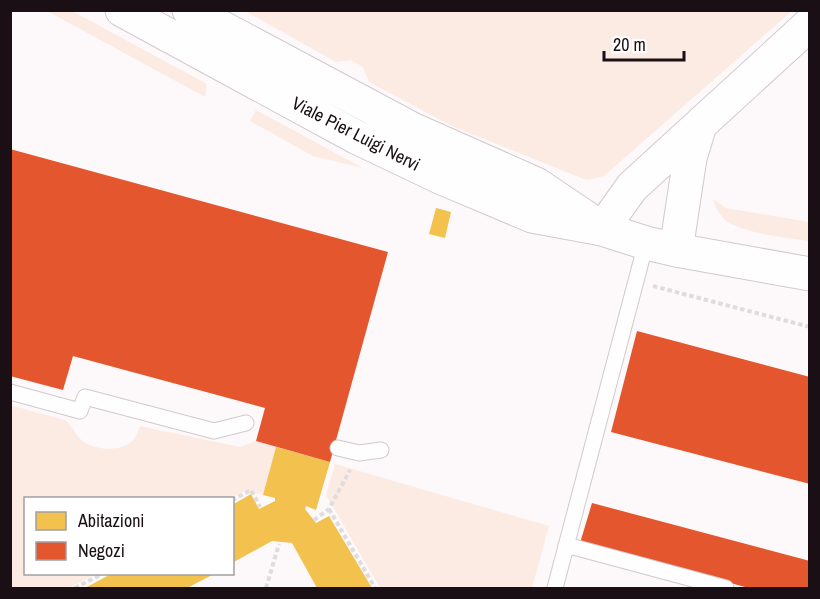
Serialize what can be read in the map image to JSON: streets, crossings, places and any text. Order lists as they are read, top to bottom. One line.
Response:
{"streets":{"street":["Viale Pier Luigi Nervi"]},"legend":["Abitazioni","Negozi"],"scale_bar":"20 m"}
